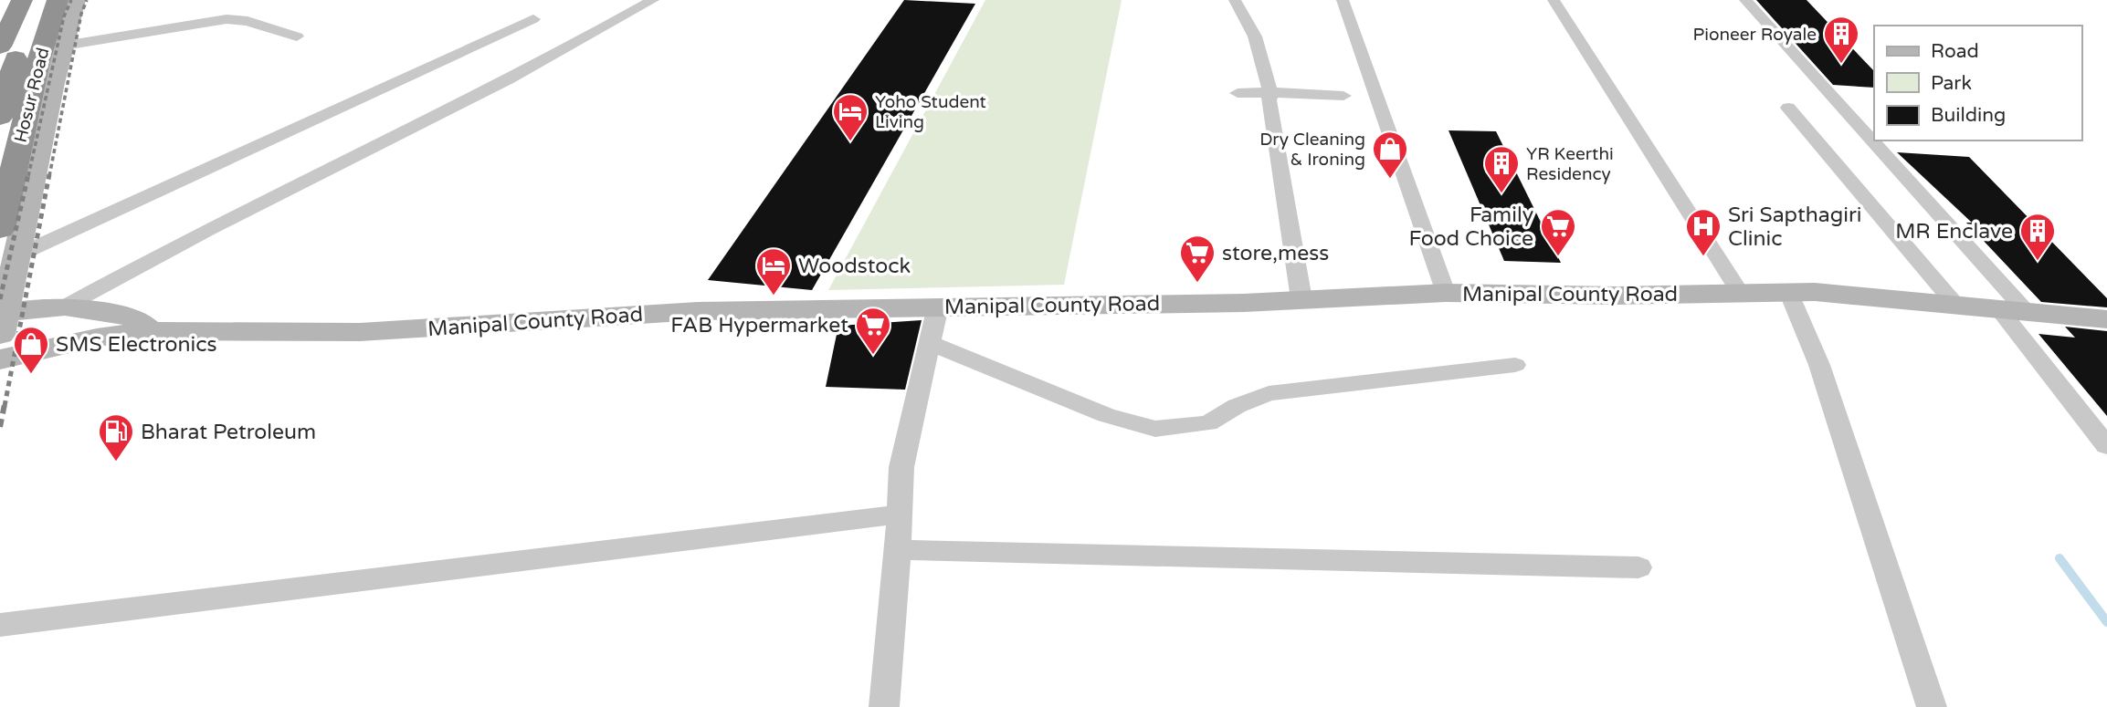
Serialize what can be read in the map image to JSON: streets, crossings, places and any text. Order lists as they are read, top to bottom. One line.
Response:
{"streets":{"highway":["Hosur Road"],"main road":["Manipal County Road"]},"places":{"building":["Pioneer Royale","YR Keerthi Residency","MR Enclave"],"hotel":["Yoho Student Living","Woodstock"],"shop":["Dry Cleaning & Ironing","SMS Electronics"],"supermarket":["Family Food Choice","store,mess","FAB Hypermarket"],"hospital":["Sri Sapthagiri Clinic"],"fuel station":["Bharat Petroleum"]},"legend":["Road","Park","Building"]}
